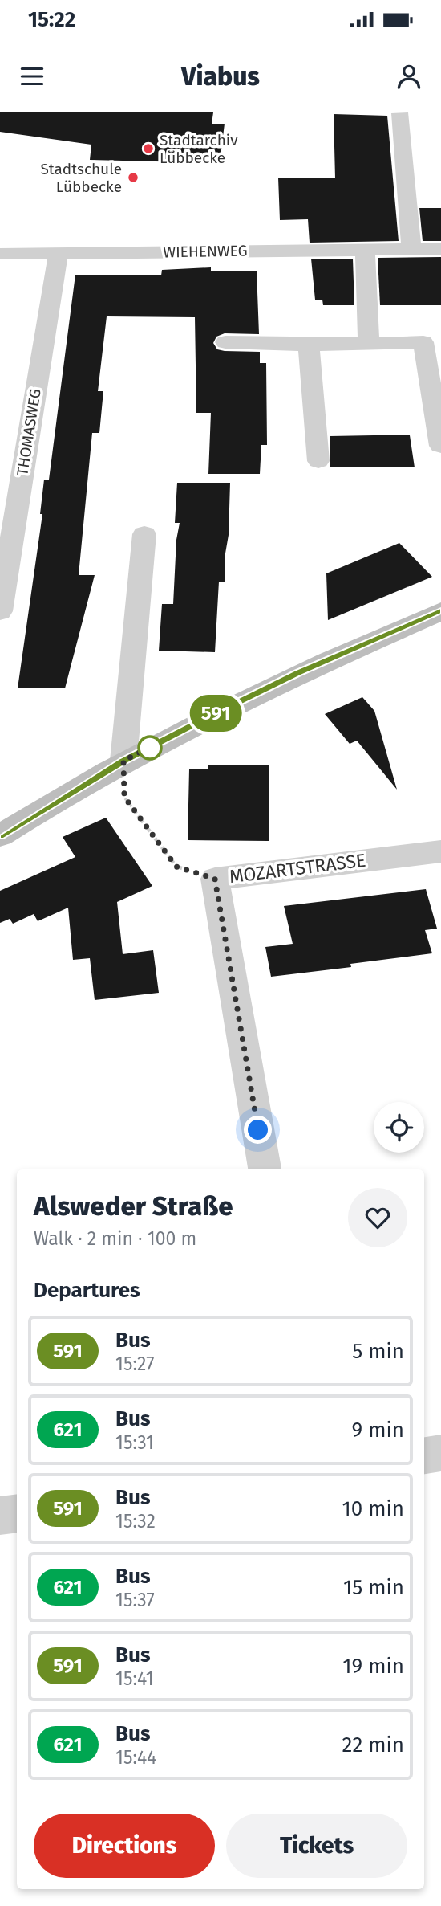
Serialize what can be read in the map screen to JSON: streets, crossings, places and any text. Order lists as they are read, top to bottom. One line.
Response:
{"streets":{"street":["WIEHENWEG","THOMASWEG","MOZARTSTRASSE"]},"crossings":[["WIEHENWEG","THOMASWEG"]],"places":["Stadtarchiv Lübbecke","Stadtschule Lübbecke"],"lines":["bus line 591"],"page":{"status":"15:22","header":"Viabus","on_map":"591","heading":[["Alsweder Straße","Walk · 2 min · 100 m"],"Departures"],"list":[{"mark":"591","name":"Bus","note":"15:27","value":"5 min"},{"mark":"621","name":"Bus","note":"15:31","value":"9 min"},{"mark":"591","name":"Bus","note":"15:32","value":"10 min"},{"mark":"621","name":"Bus","note":"15:37","value":"15 min"},{"mark":"591","name":"Bus","note":"15:41","value":"19 min"},{"mark":"621","name":"Bus","note":"15:44","value":"22 min"}],"buttons":["Directions","Tickets"]}}
